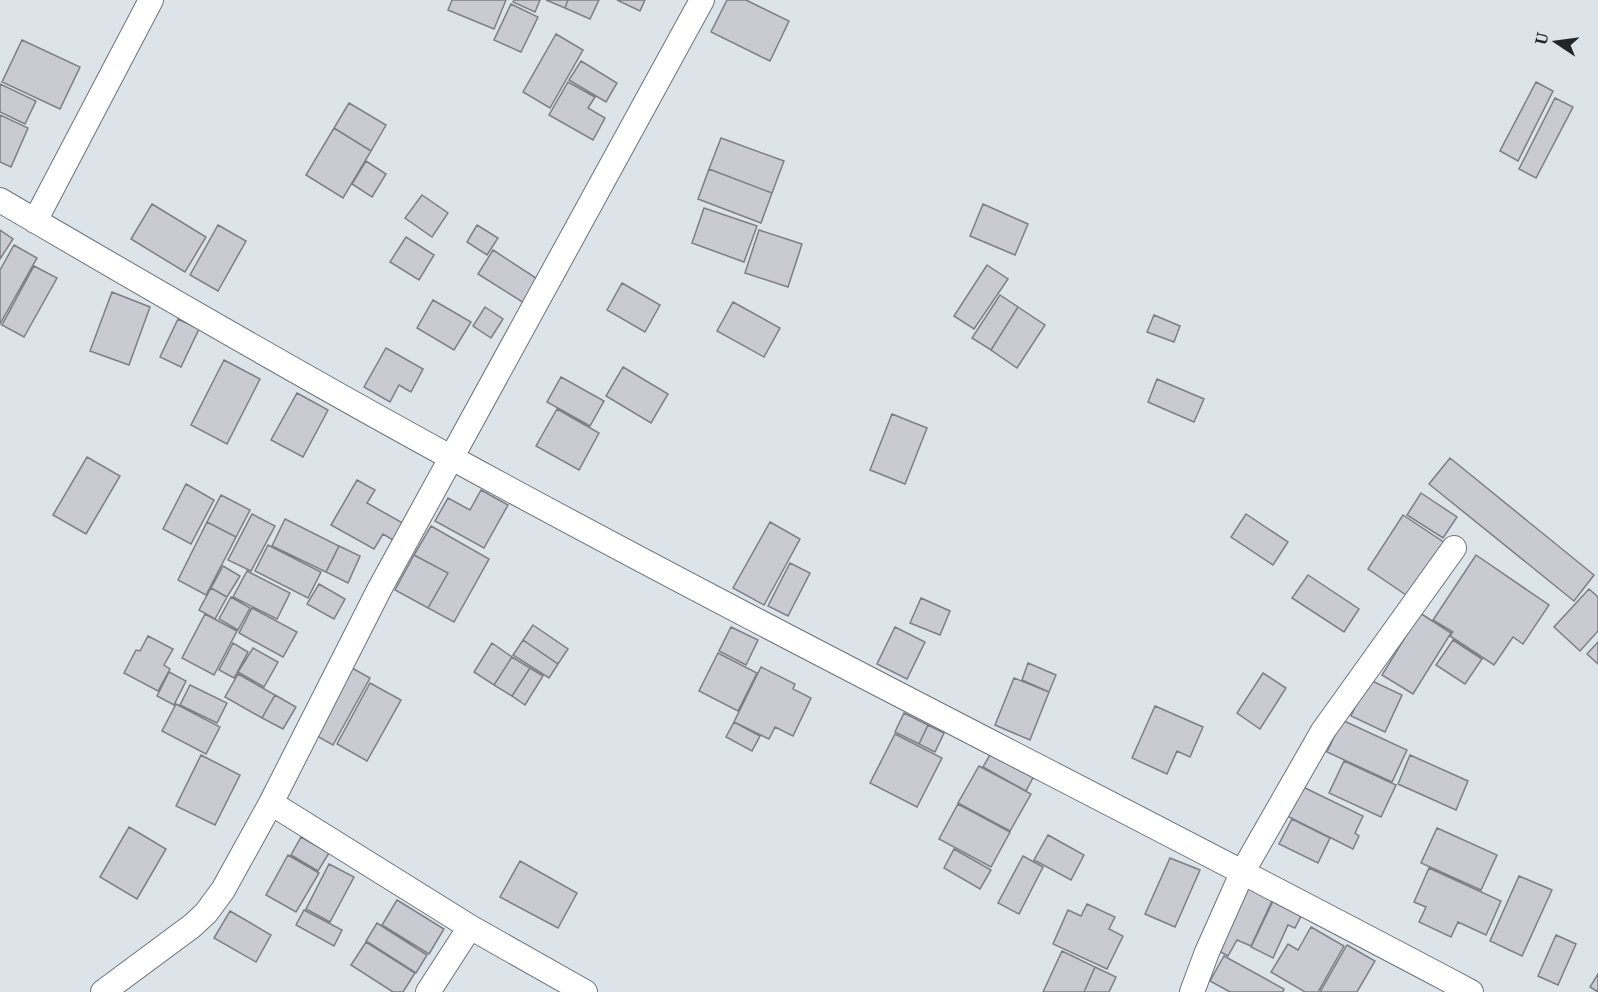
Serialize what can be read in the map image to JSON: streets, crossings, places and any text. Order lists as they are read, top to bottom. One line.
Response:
{"north":"left"}
